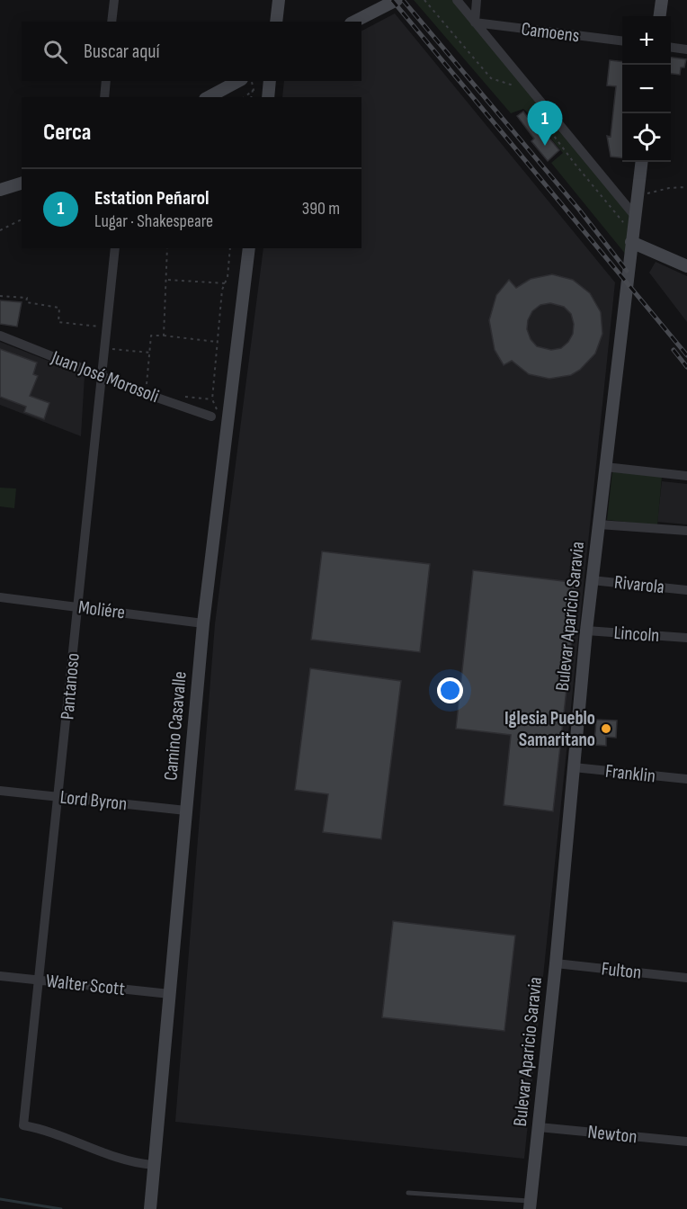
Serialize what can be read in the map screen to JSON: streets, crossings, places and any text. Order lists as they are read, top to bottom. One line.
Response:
{"streets":{"street":["Camoens","Juan José Morosoli","Rivarola","Moliére","Bulevar Aparicio Saravia","Lincoln","Pantanoso","Camino Casavalle","Franklin","Lord Byron","Fulton","Walter Scott","Newton"]},"crossings":[["Juan José Morosoli","Pantanoso"],["Rivarola","Bulevar Aparicio Saravia"],["Moliére","Pantanoso"],["Moliére","Camino Casavalle"],["Bulevar Aparicio Saravia","Lincoln"],["Bulevar Aparicio Saravia","Franklin"],["Bulevar Aparicio Saravia","Fulton"],["Bulevar Aparicio Saravia","Newton"],["Pantanoso","Camino Casavalle"],["Pantanoso","Lord Byron"],["Pantanoso","Walter Scott"],["Camino Casavalle","Lord Byron"],["Camino Casavalle","Walter Scott"]],"places":["Iglesia Pueblo Samaritano"],"page":{"map_buttons":["+","−"],"search":"Buscar aquí","heading":"Cerca","pins":"1","list":[{"mark":"1","name":"Estation Peñarol","note":"Lugar · Shakespeare","value":"390 m"}]}}
